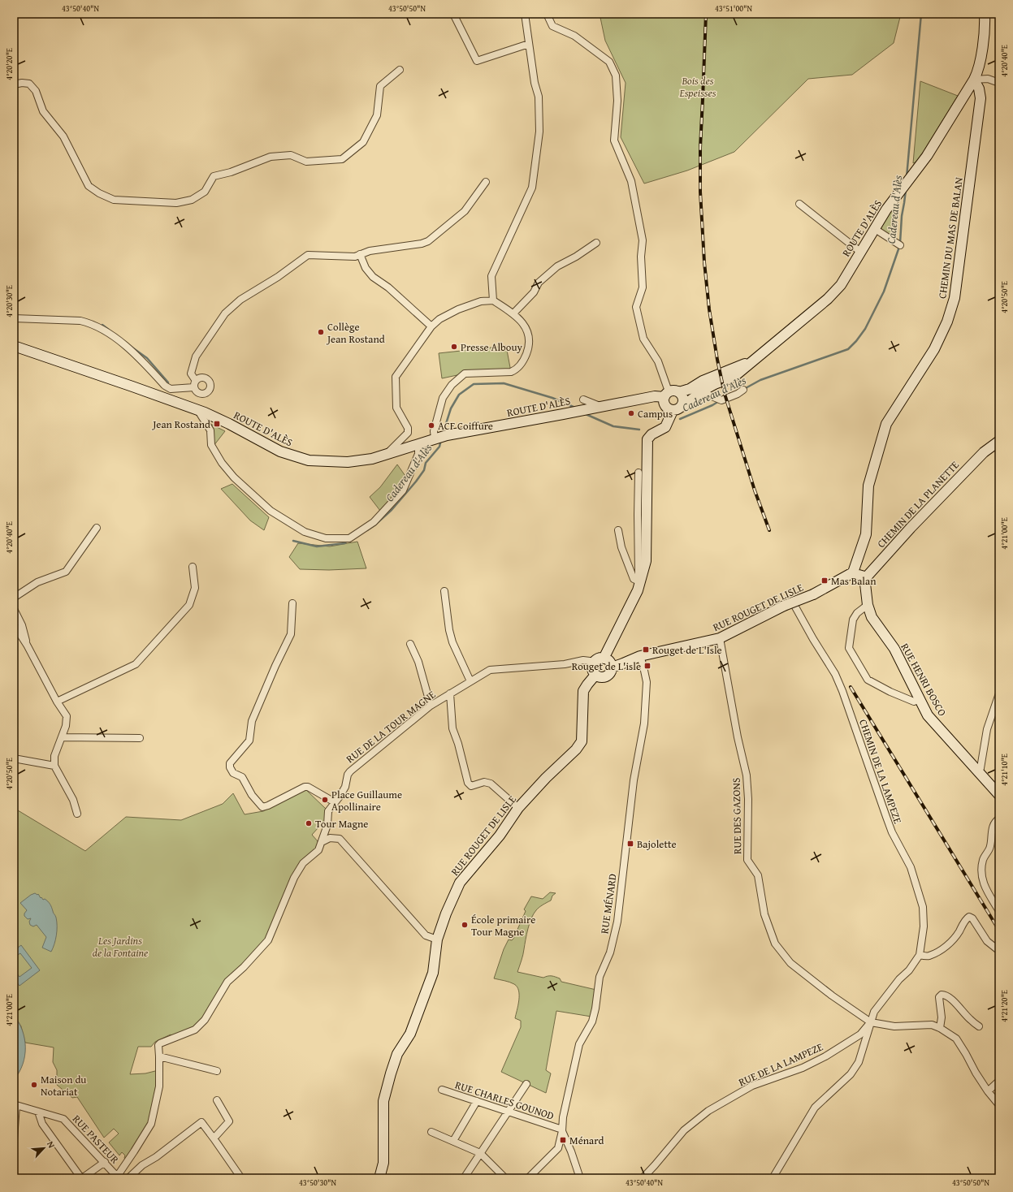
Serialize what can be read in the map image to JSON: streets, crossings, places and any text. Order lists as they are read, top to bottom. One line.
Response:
{"streets":{"street":["ROUTE D'ALÈS","CHEMIN DU MAS DE BALAN","CHEMIN DE LA PLANETTE","RUE ROUGET DE LISLE","RUE HENRI BOSCO","RUE DE LA TOUR MAGNE","CHEMIN DE LA LAMPEZE","RUE DES GAZONS","RUE MÉNARD","RUE DE LA LAMPEZE","RUE CHARLES GOUNOD","RUE PASTEUR"]},"crossings":[["ROUTE D'ALÈS","CHEMIN DU MAS DE BALAN"],["CHEMIN DU MAS DE BALAN","RUE ROUGET DE LISLE"],["CHEMIN DE LA PLANETTE","RUE HENRI BOSCO"],["RUE ROUGET DE LISLE","RUE DE LA TOUR MAGNE"],["RUE ROUGET DE LISLE","CHEMIN DE LA LAMPEZE"],["RUE ROUGET DE LISLE","RUE DES GAZONS"],["RUE ROUGET DE LISLE","RUE MÉNARD"],["RUE DE LA TOUR MAGNE","RUE PASTEUR"],["RUE DES GAZONS","RUE DE LA LAMPEZE"],["RUE MÉNARD","RUE CHARLES GOUNOD"]],"water":["Cadereau d'Alès"],"parks":["Bois des Espeisses","Les Jardins de la Fontaine"],"places":{"other":["Collège Jean Rostand","Presse Albouy","Campus","ACF Coiffure","Place Guillaume Apollinaire","Tour Magne","École primaire Tour Magne","Maison du Notariat"],"transit":["Jean Rostand","Mas Balan","Rouget de L'Isle","Rouget de L'isle","Bajolette","Ménard"]},"north":"top right","coordinates":["43°50'40\"N","43°50'50\"N","43°51'00\"N","4°20'40\"E","4°20'20\"E","4°20'50\"E","4°20'30\"E","4°21'00\"E","4°21'10\"E","4°21'20\"E","43°50'30\"N"]}
